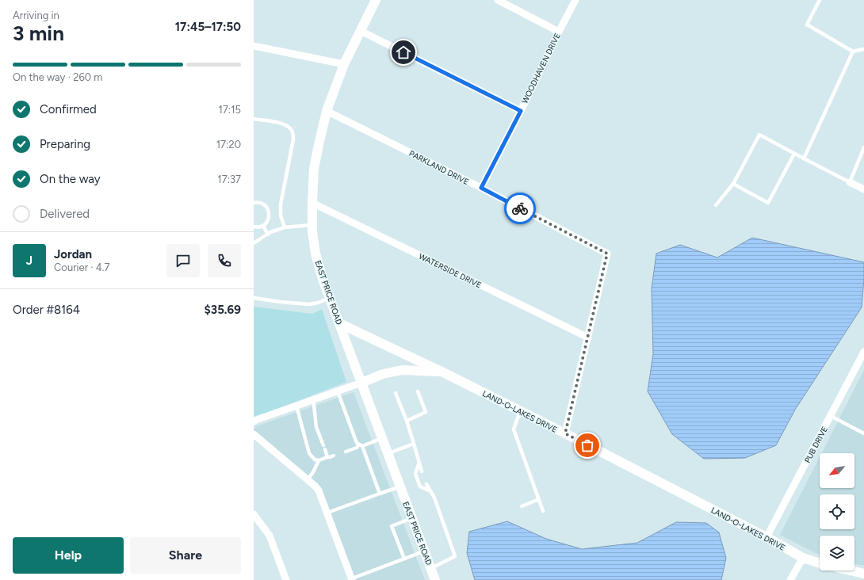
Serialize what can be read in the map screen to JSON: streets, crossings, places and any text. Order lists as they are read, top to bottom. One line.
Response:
{"streets":{"street":["WOODHAVEN DRIVE","PARKLAND DRIVE","WATERSIDE DRIVE","EAST PRICE ROAD","LAND-O-LAKES DRIVE","PUB DRIVE"]},"crossings":[["WOODHAVEN DRIVE","PARKLAND DRIVE"],["PARKLAND DRIVE","WATERSIDE DRIVE"],["PARKLAND DRIVE","EAST PRICE ROAD"],["PARKLAND DRIVE","LAND-O-LAKES DRIVE"],["WATERSIDE DRIVE","EAST PRICE ROAD"],["EAST PRICE ROAD","LAND-O-LAKES DRIVE"],["LAND-O-LAKES DRIVE","PUB DRIVE"]],"north":"bottom left","page":{"heading":["3 min","Arriving in","17:45–17:50"],"panel":["Jordan","Courier · 4.7","Order #8164","$35.69"],"bar":"On the way · 260 m","list":[["Confirmed","17:15"],["Preparing","17:20"],["On the way","17:37"],"Delivered"],"round":"J","buttons":["Help","Share"]}}
